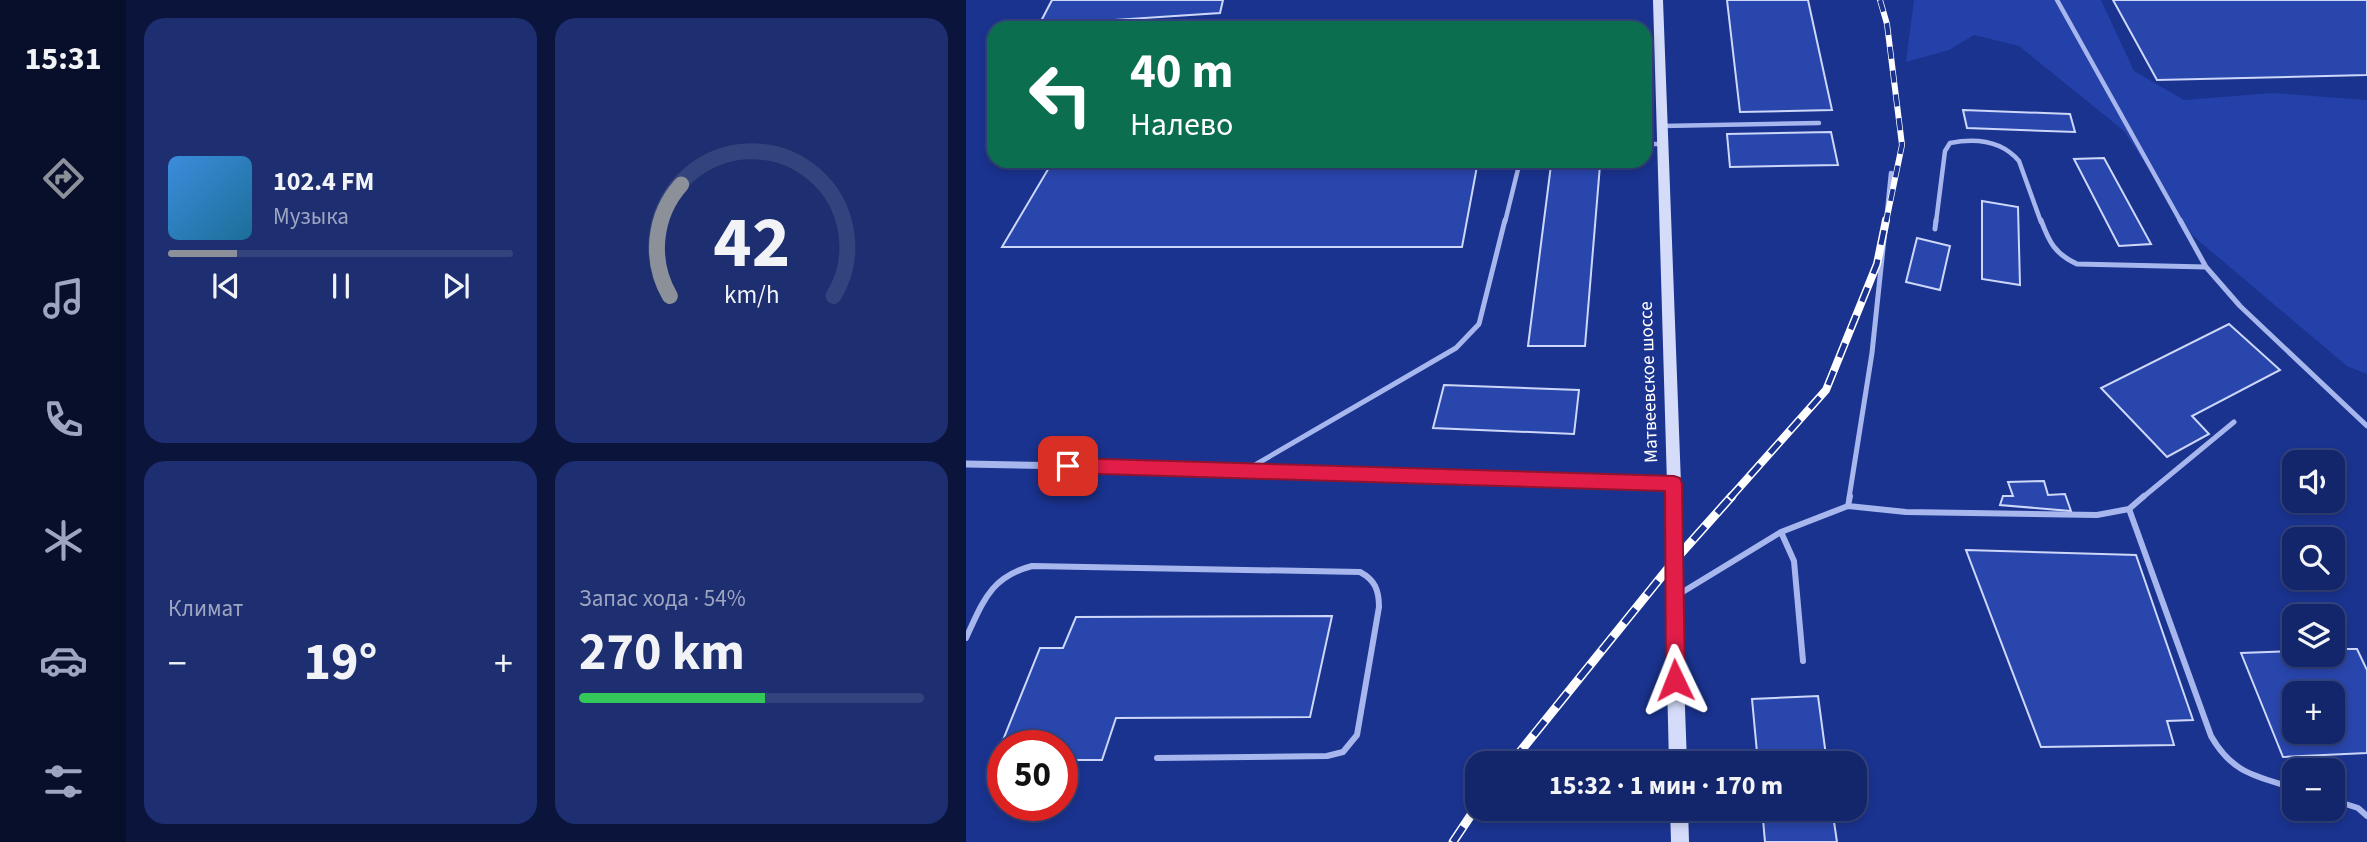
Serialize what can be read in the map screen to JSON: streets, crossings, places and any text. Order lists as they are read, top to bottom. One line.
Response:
{"streets":{"main road":["Матвеевское шоссе"]},"page":{"tabs":"15:31","turn":["40 m","Налево"],"song":["102.4 FM","Музыка"],"map_buttons":["+","−"],"tile":["Климат",["Запас хода · 54%","270 km"]],"heat":["−","19°","+"],"limit":"50","trip":"15:32 · 1 мин · 170 m","gauge":["42","km/h"]}}
